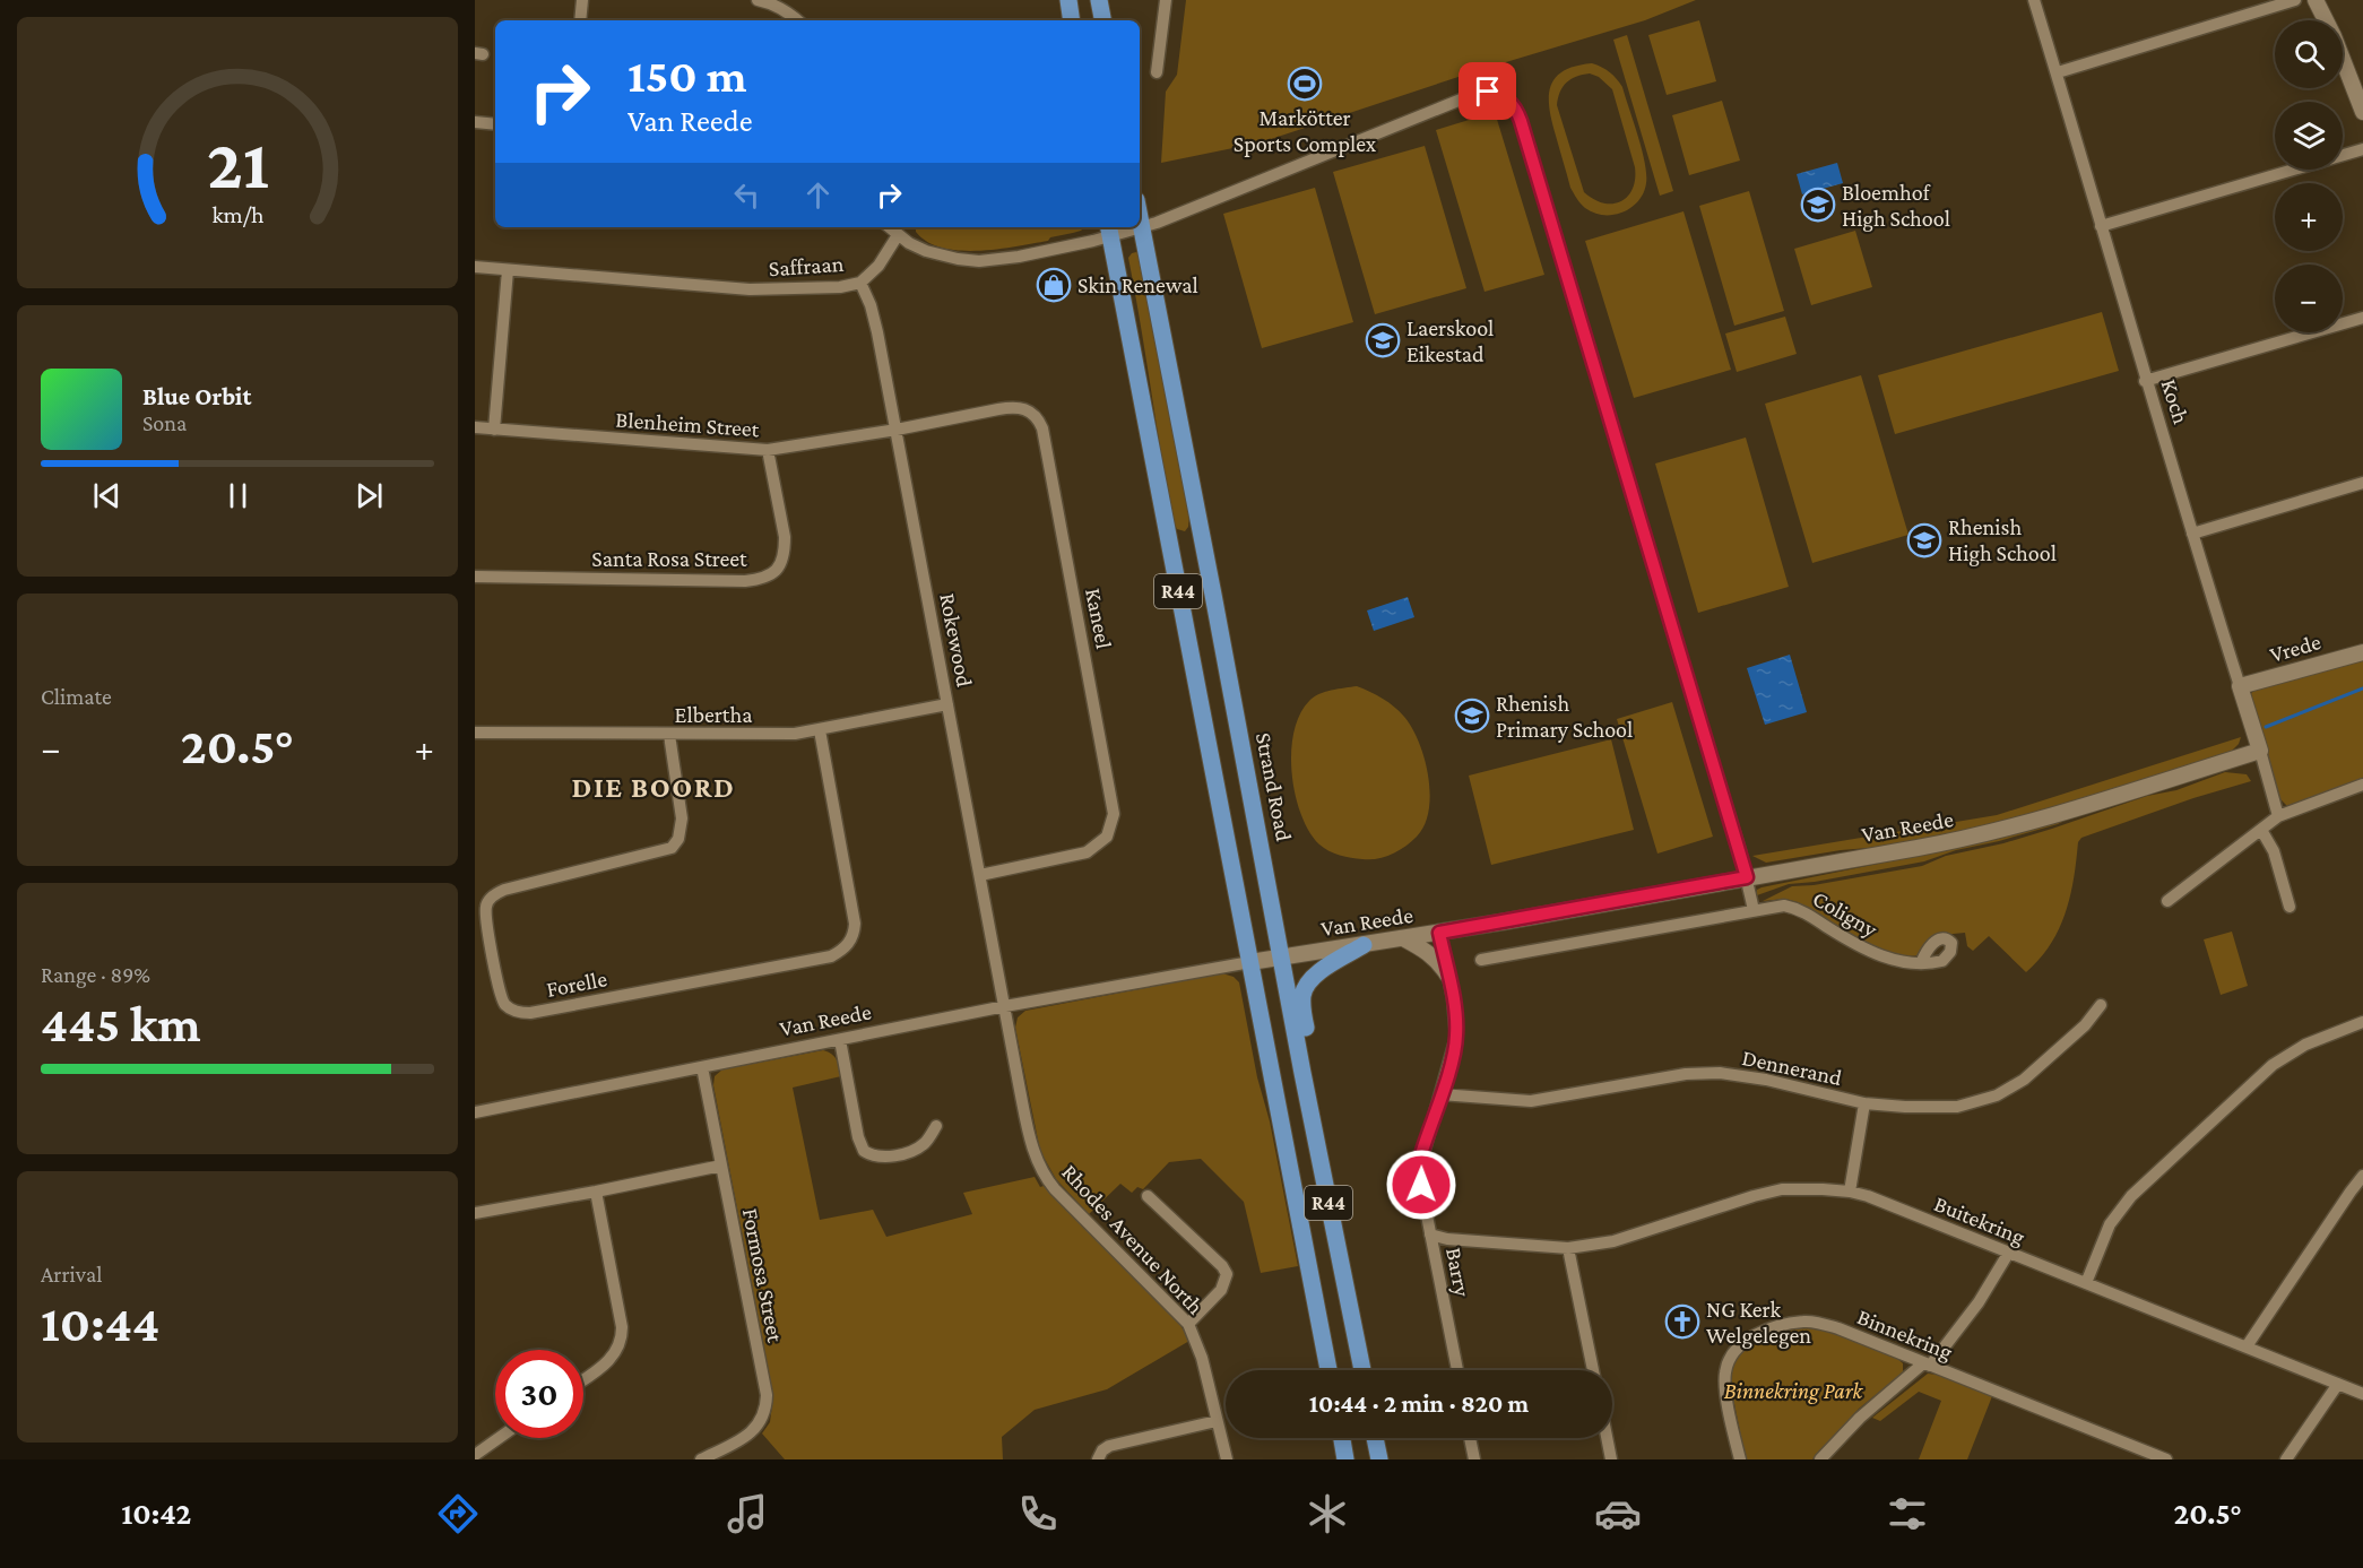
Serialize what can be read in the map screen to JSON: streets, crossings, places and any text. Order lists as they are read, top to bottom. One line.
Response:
{"streets":{"main road":["R44","Strand Road"],"street":["Saffraan","Koch","Blenheim Street","Santa Rosa Street","Kaneel","Rokewood","Vrede","Elbertha","Van Reede","Coligny","Forelle","Dennerand","Buitekring","Rhodes Avenue North","Barry","Formosa Street","Binnekring"]},"crossings":[["Saffraan","Rokewood"],["Koch","Vrede"],["Koch","Van Reede"],["Blenheim Street","Santa Rosa Street"],["Blenheim Street","Kaneel"],["Blenheim Street","Rokewood"],["R44","Van Reede"],["Kaneel","Rokewood"],["Rokewood","Elbertha"],["Rokewood","Van Reede"],["Rokewood","Rhodes Avenue North"],["Elbertha","Forelle"],["Strand Road","Van Reede"],["Van Reede","Rhodes Avenue North"],["Van Reede","Barry"],["Van Reede","Formosa Street"],["Dennerand","Barry"],["Buitekring","Barry"]],"districts":["DIE BOORD"],"parks":["Binnekring Park"],"places":{"sports":["Markötter Sports Complex"],"school or university":["Bloemhof High School","Laerskool Eikestad","Rhenish High School","Rhenish Primary School"],"shop":["Skin Renewal"],"church":["NG Kerk Welgelegen"]},"page":{"map_buttons":["+","−"],"turn":["150 m","Van Reede"],"song":["Blue Orbit","Sona"],"tile":["Climate",["Range · 89%","445 km"],["Arrival","10:44"]],"heat":["−","20.5°","+"],"limit":"30","trip":"10:44 · 2 min · 820 m","tabs":["10:42","20.5°"],"gauge":["21","km/h"]}}
